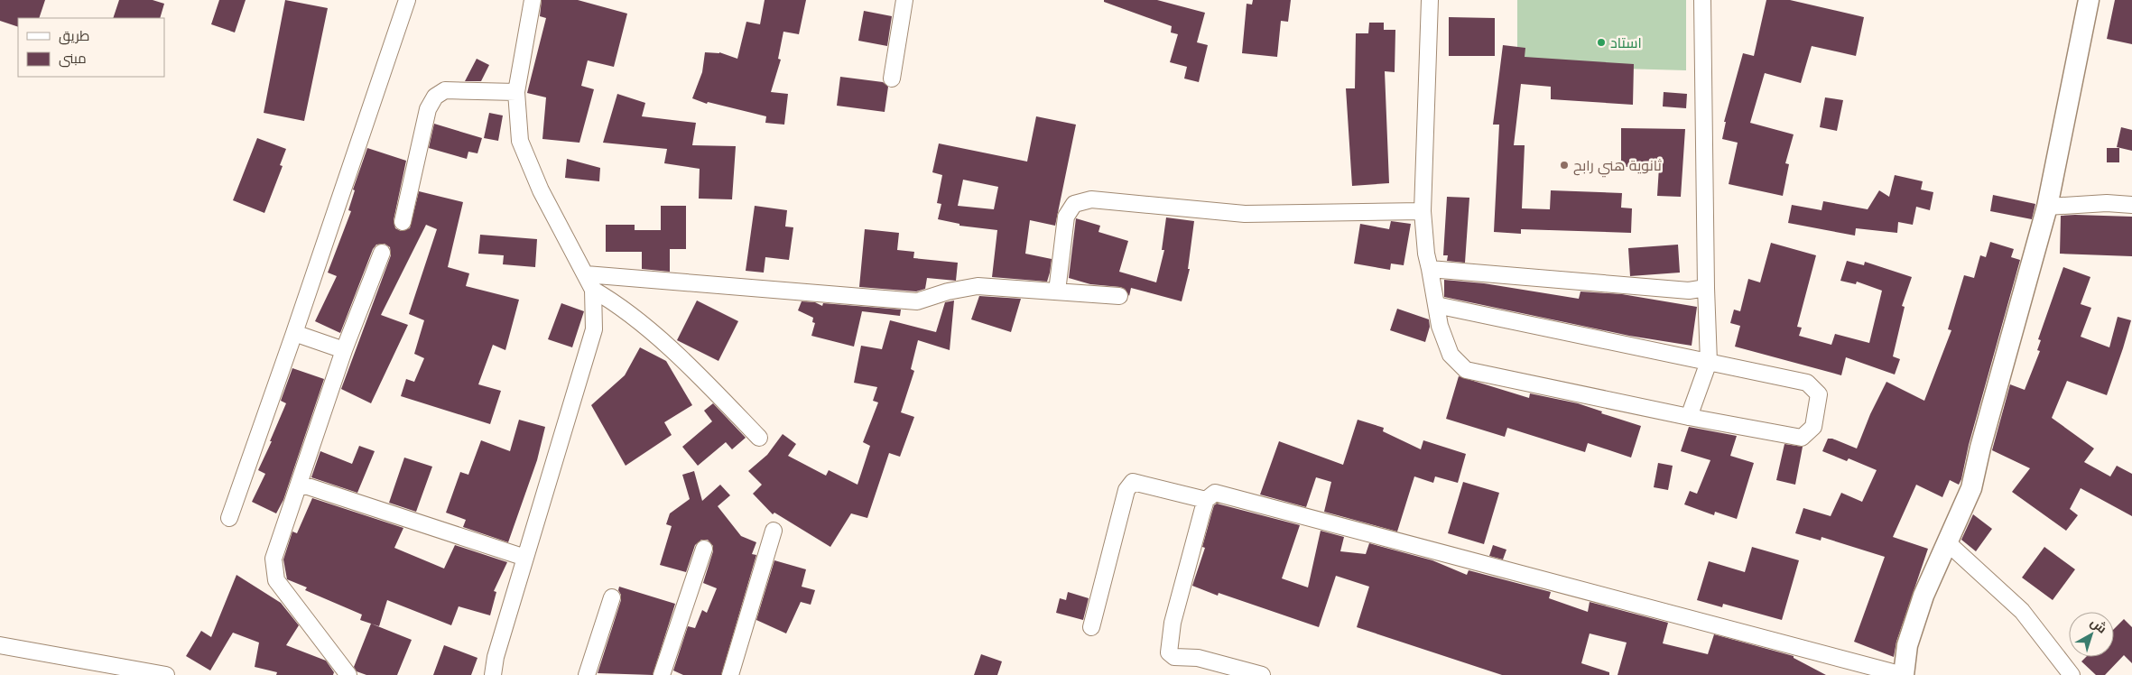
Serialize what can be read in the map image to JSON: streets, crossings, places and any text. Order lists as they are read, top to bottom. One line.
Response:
{"places":["استاد","ثانوية هني رابح"],"legend":["طريق","مبنى"],"north":"top right"}
